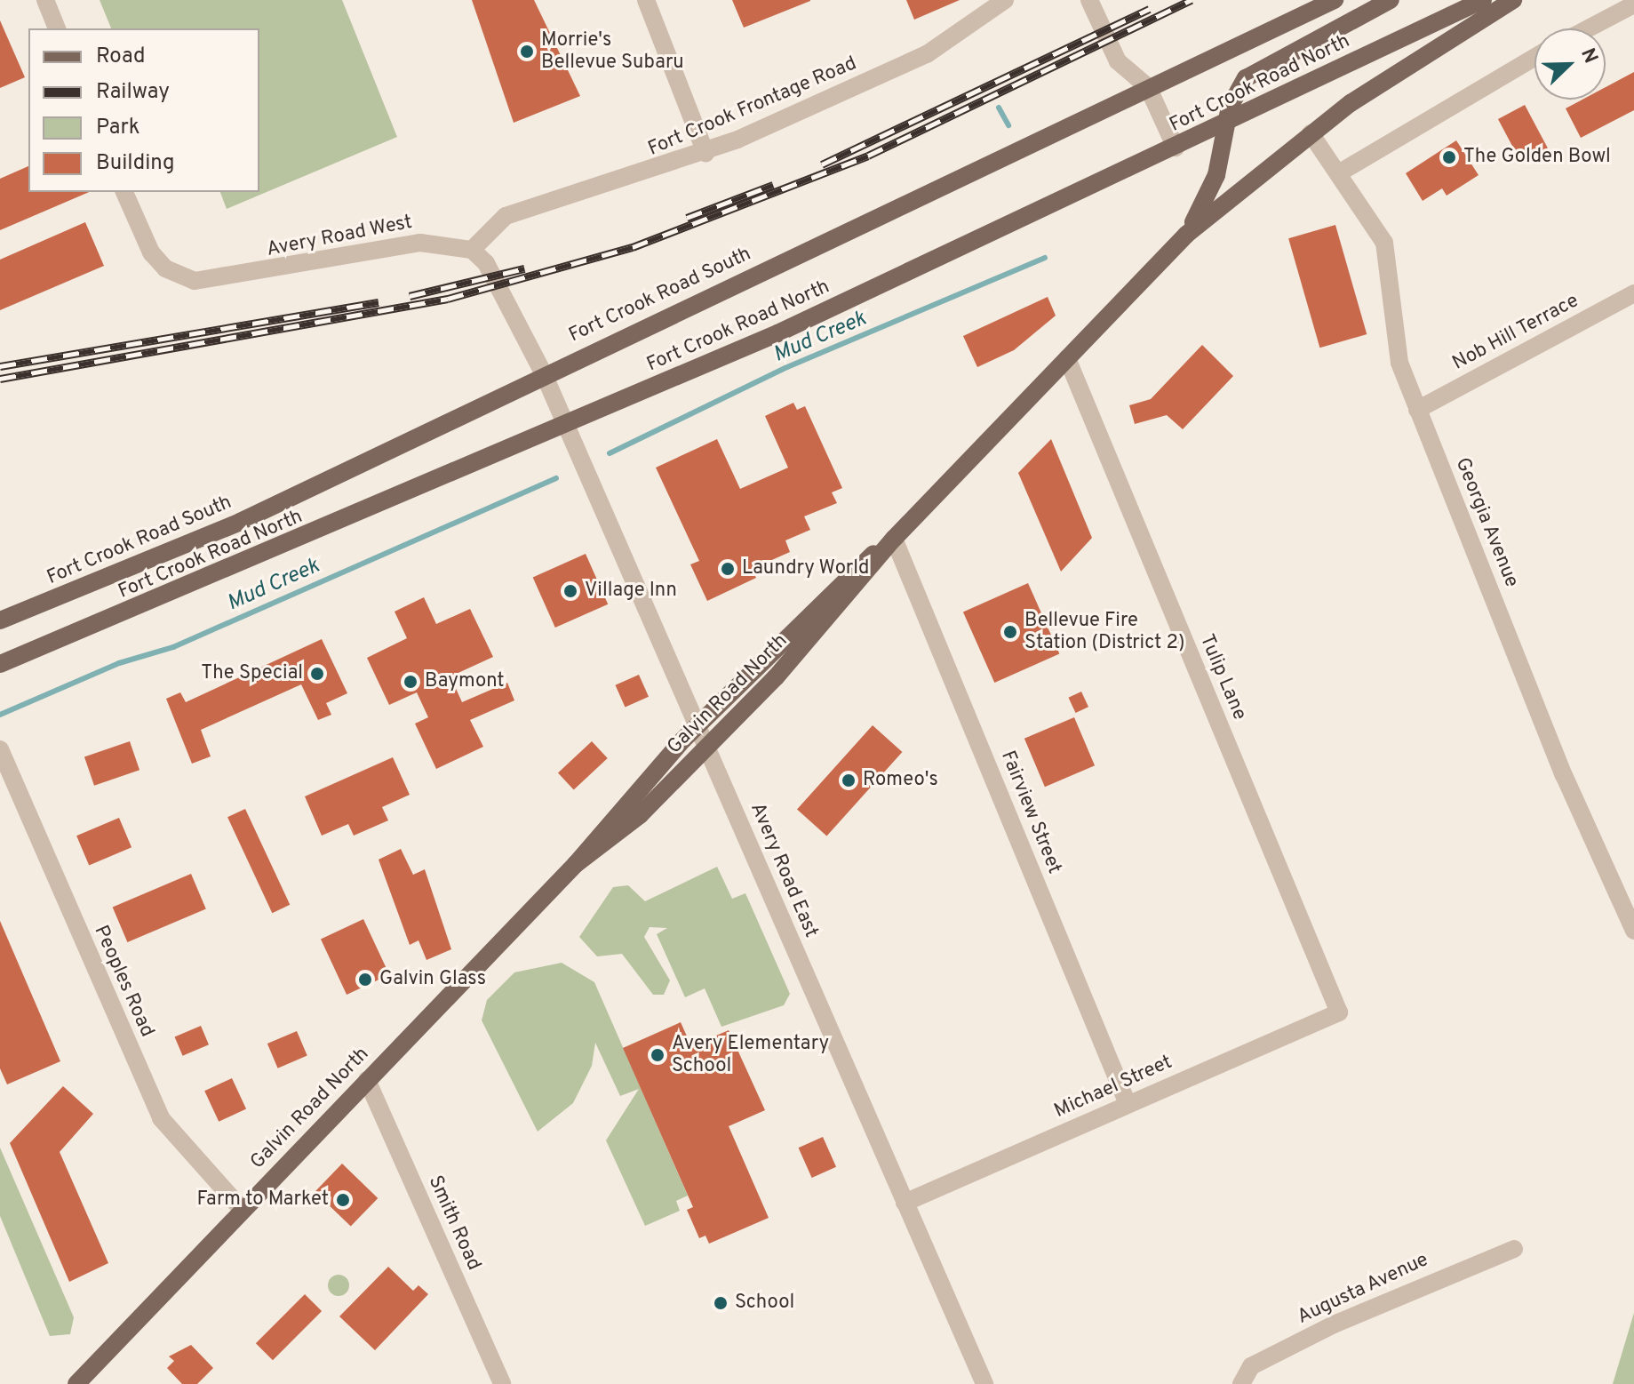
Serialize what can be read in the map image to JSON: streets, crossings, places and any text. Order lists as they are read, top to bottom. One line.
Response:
{"streets":{"main road":["Fort Crook Road North","Fort Crook Road South","Galvin Road North"],"street":["Fort Crook Frontage Road","Avery Road West","Nob Hill Terrace","Georgia Avenue","Tulip Lane","Fairview Street","Avery Road East","Peoples Road","Michael Street","Smith Road","Augusta Avenue"]},"crossings":[["Fort Crook Road North","Avery Road East"],["Fort Crook Frontage Road","Avery Road West"],["Fort Crook Road South","Avery Road East"],["Nob Hill Terrace","Georgia Avenue"],["Tulip Lane","Galvin Road North"],["Tulip Lane","Michael Street"],["Galvin Road North","Fairview Street"],["Galvin Road North","Avery Road East"],["Galvin Road North","Peoples Road"],["Galvin Road North","Smith Road"],["Fairview Street","Michael Street"],["Avery Road East","Michael Street"]],"water":["Mud Creek"],"places":["Morrie's Bellevue Subaru","The Golden Bowl","Laundry World","Village Inn","Bellevue Fire Station (District 2)","The Special","Baymont","Romeo's","Galvin Glass","Avery Elementary School","Farm to Market","School"],"legend":["Road","Railway","Park","Building"],"north":"top right"}
